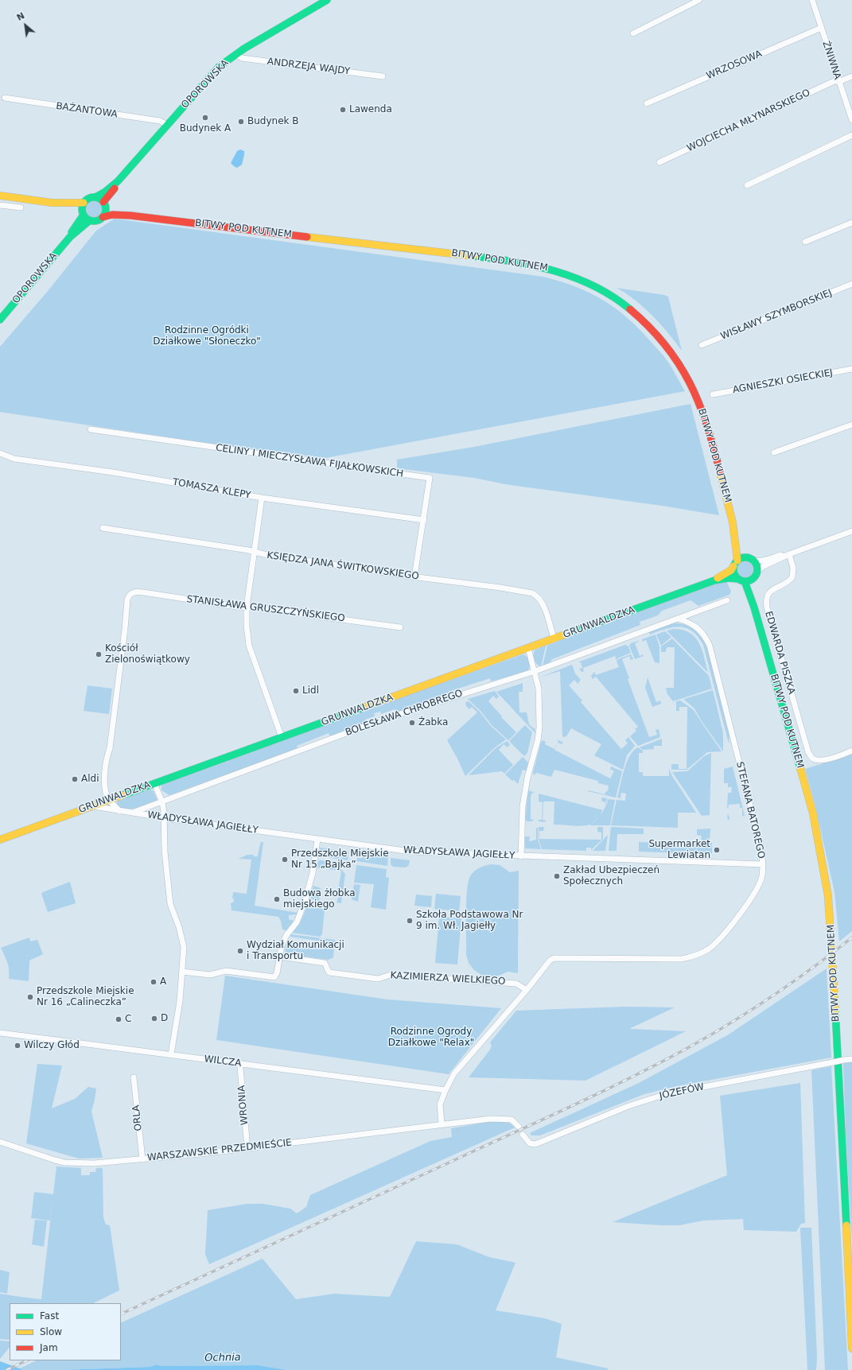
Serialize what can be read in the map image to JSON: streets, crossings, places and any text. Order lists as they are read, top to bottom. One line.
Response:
{"streets":{"main road":["OPOROWSKA","BITWY POD KUTNEM","GRUNWALDZKA"],"street":["ŻNIWNA","WRZOSOWA","ANDRZEJA WAJDY","BAŻANTOWA","WOJCIECHA MŁYNARSKIEGO","WISŁAWY SZYMBORSKIEJ","AGNIESZKI OSIECKIEJ","CELINY I MIECZYSŁAWA FIJAŁKOWSKICH","TOMASZA KLEPY","KSIĘDZA JANA ŚWITKOWSKIEGO","STANISŁAWA GRUSZCZYŃSKIEGO","EDWARDA PISZKA","BOLESŁAWA CHROBREGO","STEFANA BATOREGO","WŁADYSŁAWA JAGIEŁŁY","KAZIMIERZA WIELKIEGO","WILCZA","JÓZEFÓW","WRONIA","ORLA","WARSZAWSKIE PRZEDMIEŚCIE"]},"crossings":[["ŻNIWNA","WRZOSOWA"],["ŻNIWNA","WOJCIECHA MŁYNARSKIEGO"],["ANDRZEJA WAJDY","OPOROWSKA"],["OPOROWSKA","BAŻANTOWA"],["OPOROWSKA","BITWY POD KUTNEM"],["BITWY POD KUTNEM","GRUNWALDZKA"],["CELINY I MIECZYSŁAWA FIJAŁKOWSKICH","TOMASZA KLEPY"],["CELINY I MIECZYSŁAWA FIJAŁKOWSKICH","KSIĘDZA JANA ŚWITKOWSKIEGO"],["KSIĘDZA JANA ŚWITKOWSKIEGO","GRUNWALDZKA"],["STANISŁAWA GRUSZCZYŃSKIEGO","GRUNWALDZKA"],["GRUNWALDZKA","WŁADYSŁAWA JAGIEŁŁY"],["BOLESŁAWA CHROBREGO","STEFANA BATOREGO"],["BOLESŁAWA CHROBREGO","WŁADYSŁAWA JAGIEŁŁY"],["STEFANA BATOREGO","WŁADYSŁAWA JAGIEŁŁY"],["STEFANA BATOREGO","KAZIMIERZA WIELKIEGO"],["STEFANA BATOREGO","WILCZA"],["STEFANA BATOREGO","WARSZAWSKIE PRZEDMIEŚCIE"],["WILCZA","WRONIA"],["WRONIA","WARSZAWSKIE PRZEDMIEŚCIE"],["ORLA","WARSZAWSKIE PRZEDMIEŚCIE"]],"water":["Ochnia"],"parks":["Rodzinne Ogródki Działkowe \"Słoneczko\"","Rodzinne Ogrody Działkowe \"Relax\""],"places":["Lawenda","Budynek A","Budynek B","Kościół Zielonoświątkowy","Lidl","Żabka","Aldi","Supermarket Lewiatan","Przedszkole Miejskie Nr 15 „Bajka”","Zakład Ubezpieczeń Społecznych","Budowa żłobka miejskiego","Szkoła Podstawowa Nr 9 im. Wł. Jagiełły","Wydział Komunikacji i Transportu","A","Przedszkole Miejskie Nr 16 „Calineczka”","D","C","Wilczy Głód"],"legend":["Fast","Slow","Jam"],"north":"top left"}
